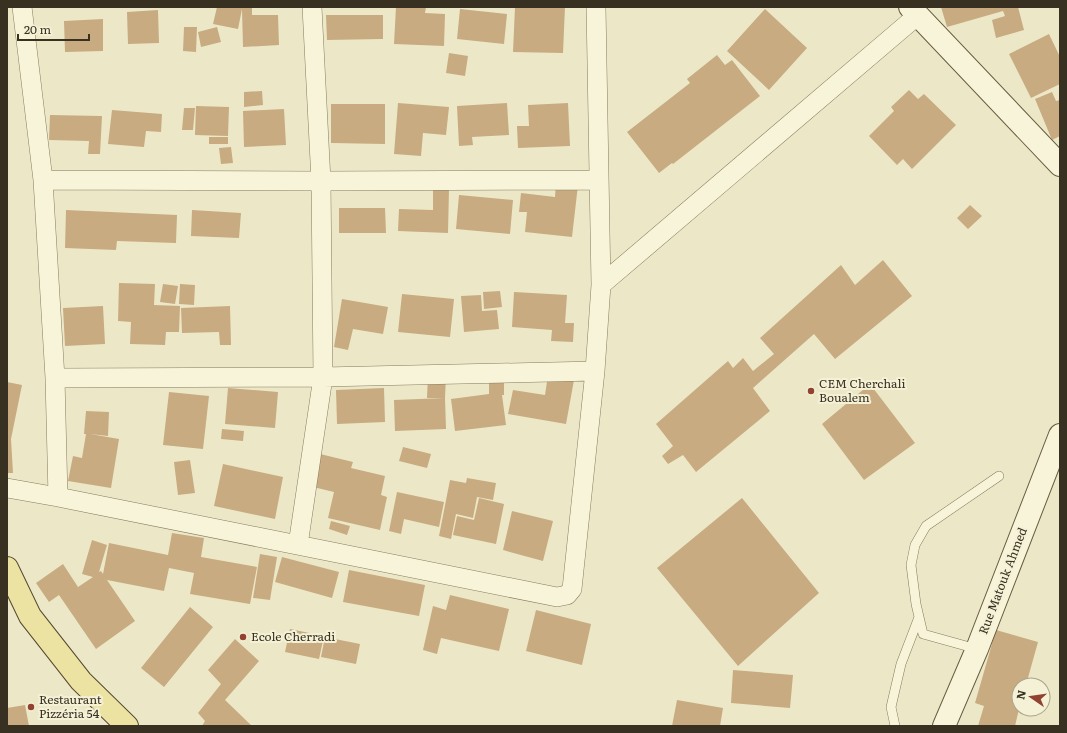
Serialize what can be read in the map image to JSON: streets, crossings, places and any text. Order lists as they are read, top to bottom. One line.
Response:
{"streets":{"street":["Rue Matouk Ahmed"]},"places":["CEM Cherchali Boualem","Ecole Cherradi","Restaurant Pizzéria 54"],"scale_bar":"20 m","north":"left"}
